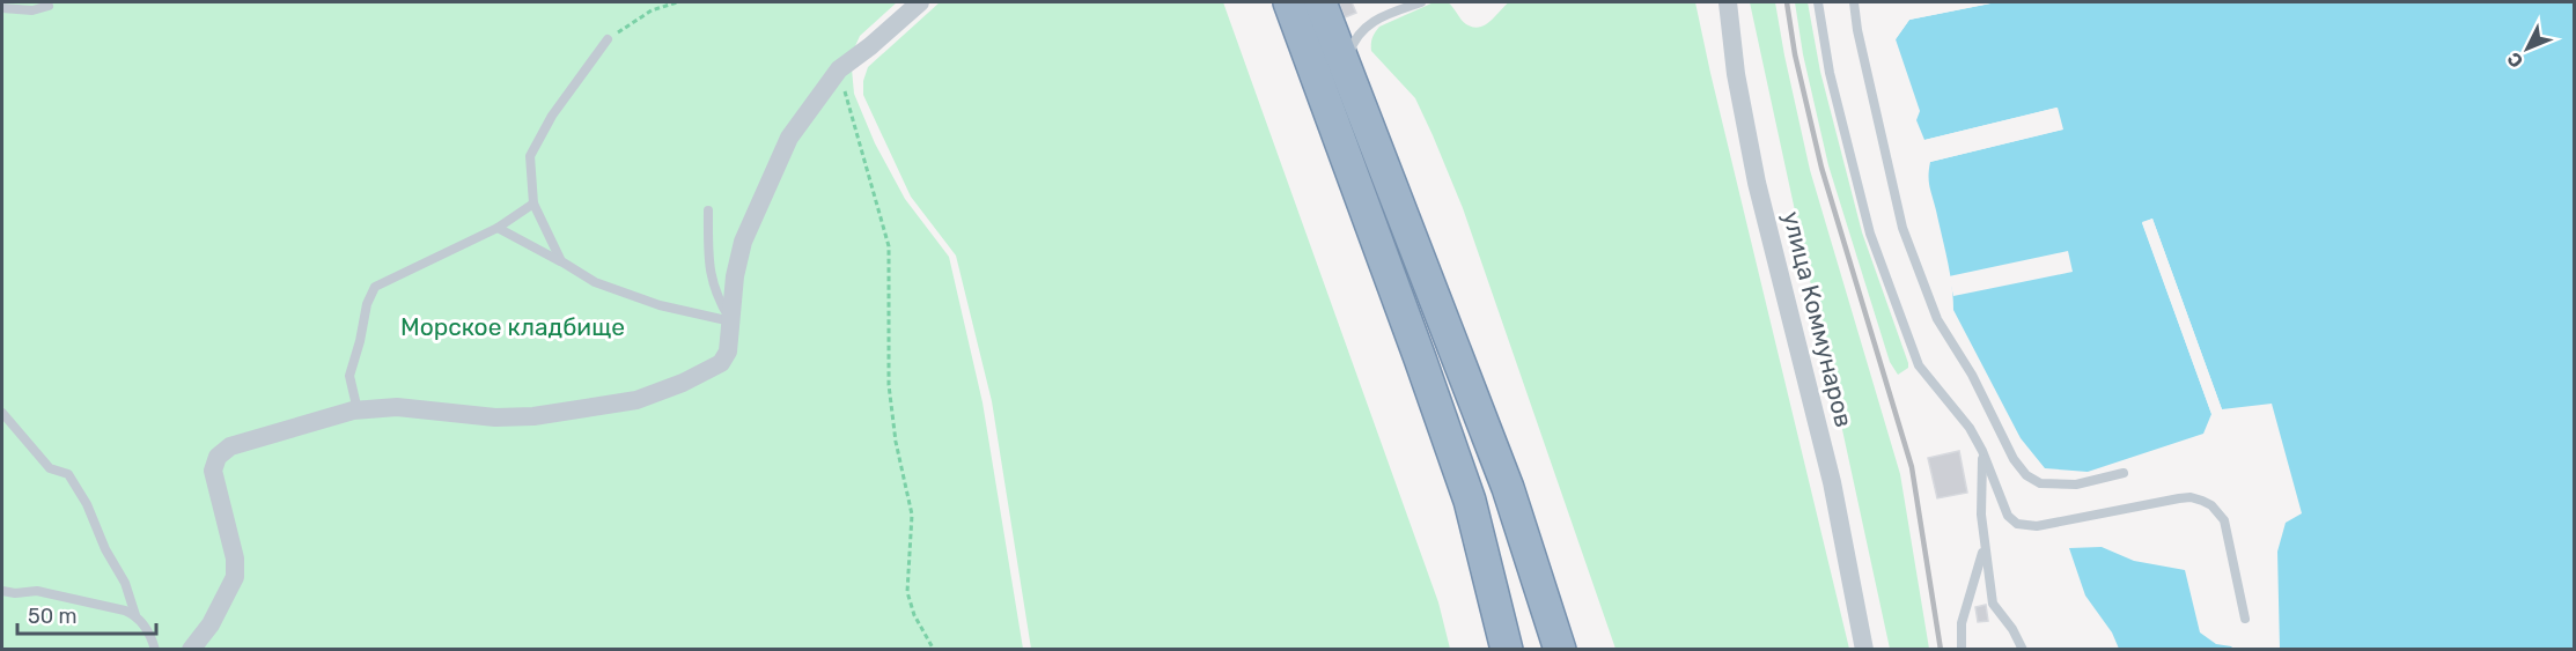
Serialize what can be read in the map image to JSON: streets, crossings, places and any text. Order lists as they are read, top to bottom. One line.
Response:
{"streets":{"street":["улица Коммунаров"]},"parks":["Морское кладбище"],"scale_bar":"50 m","north":"bottom left"}
